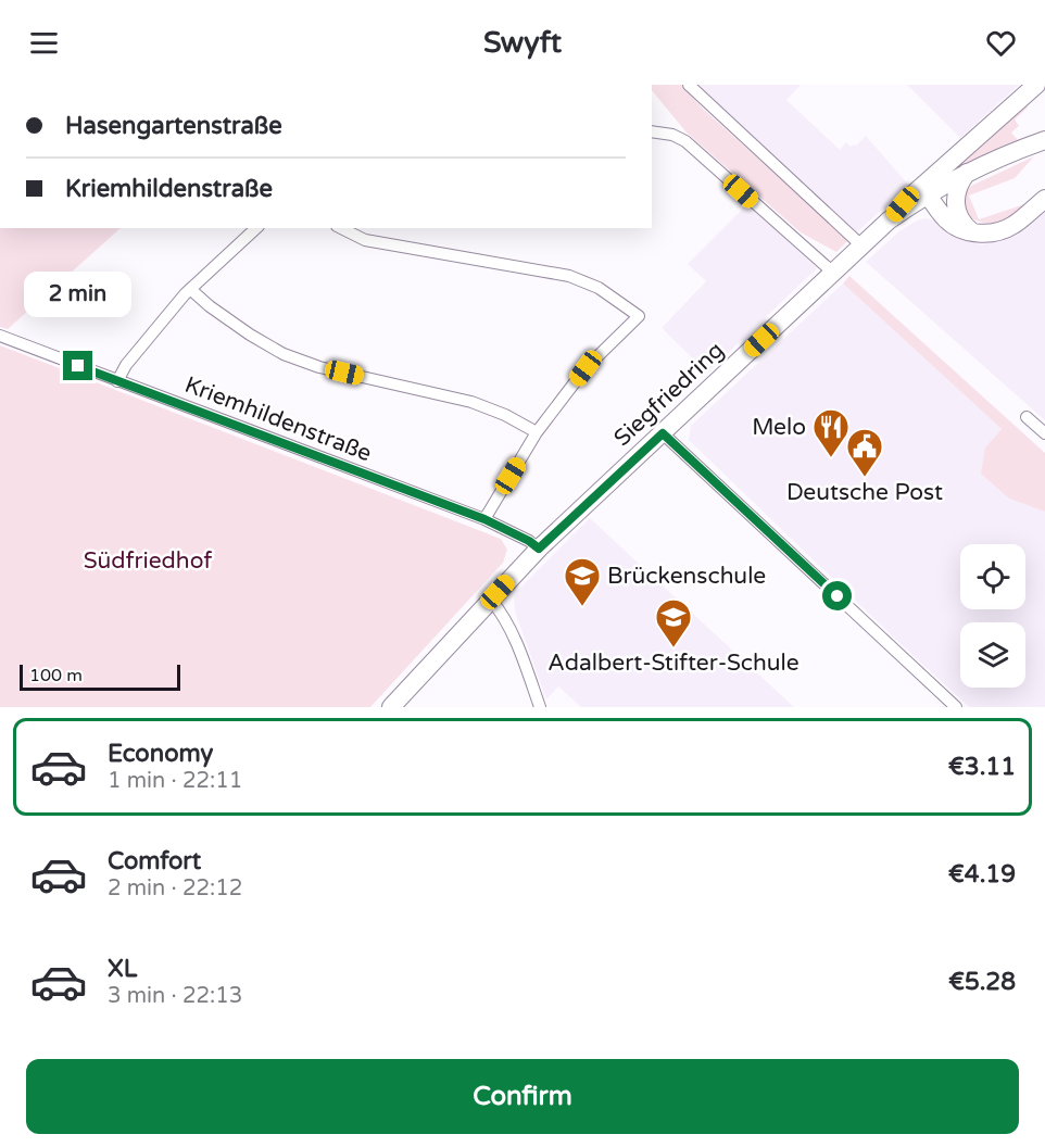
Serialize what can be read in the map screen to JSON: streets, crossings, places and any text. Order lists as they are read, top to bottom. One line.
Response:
{"streets":{"main road":["Siegfriedring"],"street":["Kriemhildenstraße"]},"crossings":[["Siegfriedring","Kriemhildenstraße"]],"parks":["Südfriedhof"],"places":{"restaurant":["Melo"],"public building":["Deutsche Post"],"school or university":["Brückenschule","Adalbert-Stifter-Schule"]},"scale_bar":"100 m","page":{"header":"Swyft","banner":["Hasengartenstraße","Kriemhildenstraße"],"bubble":"2 min","scale":"100 m","list":[{"name":"Economy","note":"1 min · 22:11","value":"€3.11"},{"name":"Comfort","note":"2 min · 22:12","value":"€4.19"},{"name":"XL","note":"3 min · 22:13","value":"€5.28"}],"buttons":"Confirm"}}
